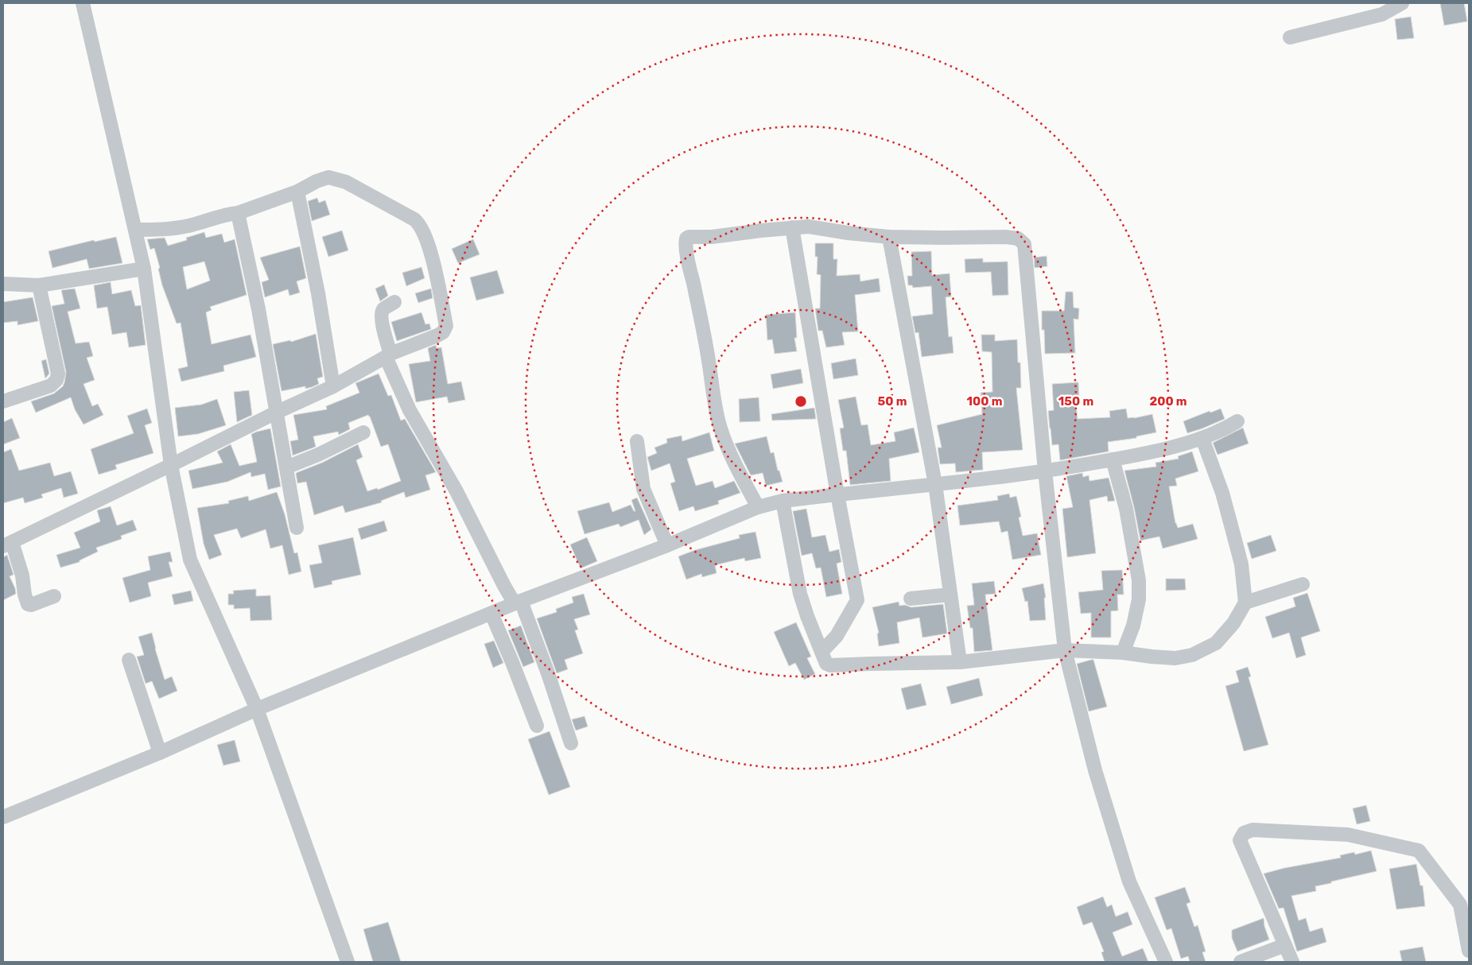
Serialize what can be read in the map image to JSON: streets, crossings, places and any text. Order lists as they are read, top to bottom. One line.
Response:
{"rings":["50 m","100 m","150 m","200 m"]}
